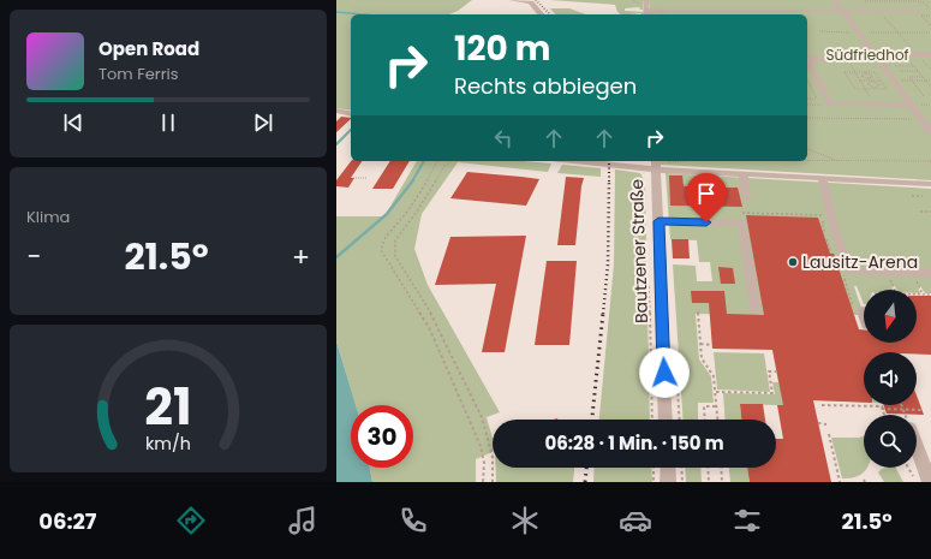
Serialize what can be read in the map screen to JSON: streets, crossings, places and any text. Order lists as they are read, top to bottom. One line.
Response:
{"streets":{"street":["Bautzener Straße"]},"parks":["Südfriedhof"],"places":["Lausitz-Arena"],"north":"bottom","page":{"turn":["120 m","Rechts abbiegen"],"song":["Open Road","Tom Ferris"],"tile":"Klima","heat":["−","21.5°","+"],"limit":"30","trip":"06:28 · 1 Min. · 150 m","tabs":["06:27","21.5°"],"gauge":["21","km/h"]}}
